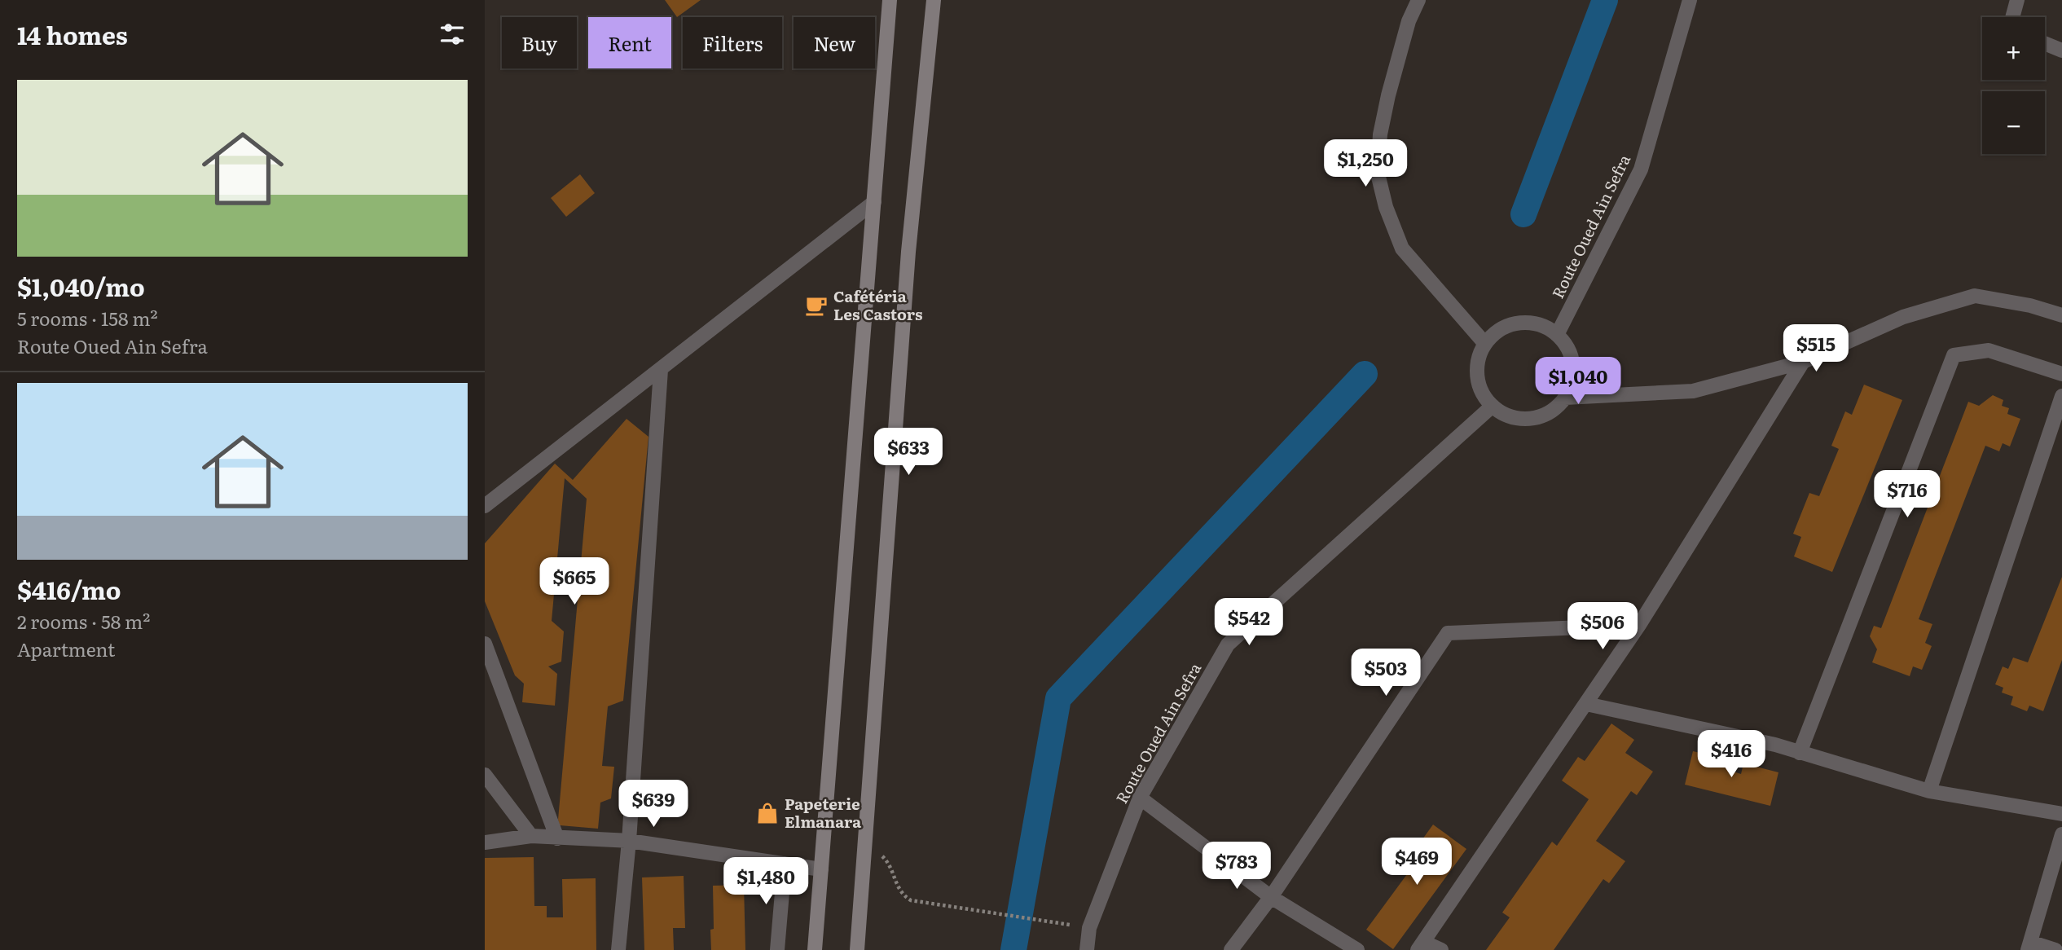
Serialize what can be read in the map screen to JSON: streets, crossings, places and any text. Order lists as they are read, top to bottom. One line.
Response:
{"streets":{"street":["Route Oued Ain Sefra"]},"places":{"cafe":["Cafétéria Les Castors"],"shop":["Papeterie Elmanara"]},"page":{"heading":"14 homes","map_buttons":["+","−"],"chip":["Buy","Rent","Filters","New"],"list":[{"name":"$1,040/mo","note":"5 rooms · 158 m² · Route Oued Ain Sefra"},{"name":"$416/mo","note":"2 rooms · 58 m² · Apartment"}],"price":["$1,250","$515","$1,040","$633","$716","$665","$542","$506","$503","$416","$639","$469","$783","$1,480"]}}
